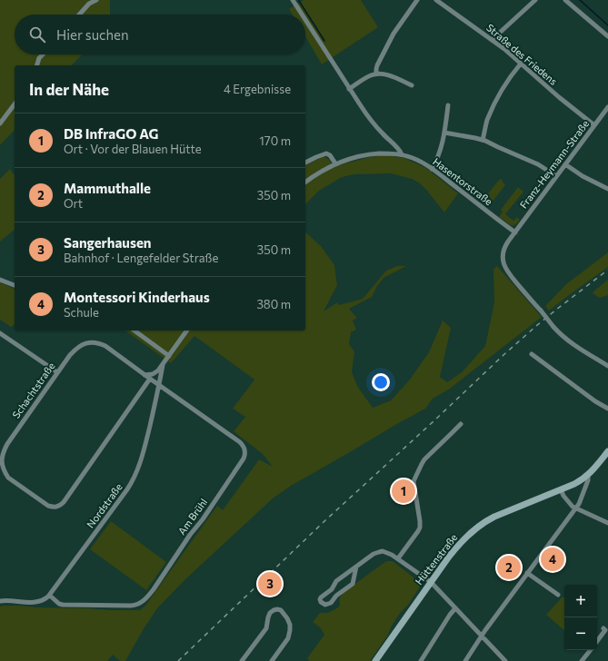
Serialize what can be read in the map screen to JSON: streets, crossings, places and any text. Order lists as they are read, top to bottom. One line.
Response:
{"streets":{"street":["Straße des Friedens","Franz-Heymann-Straße","Hasentorstraße","Schachtstraße","Nordstraße","Am Brühl","Hüttenstraße"]},"crossings":[["Straße des Friedens","Franz-Heymann-Straße"],["Franz-Heymann-Straße","Hasentorstraße"],["Schachtstraße","Nordstraße"],["Schachtstraße","Am Brühl"],["Nordstraße","Am Brühl"]],"page":{"search":"Hier suchen","heading":["In der Nähe","4 Ergebnisse"],"list":[{"mark":"1","name":"DB InfraGO AG","note":"Ort · Vor der Blauen Hütte","value":"170 m"},{"mark":"2","name":"Mammuthalle","note":"Ort","value":"350 m"},{"mark":"3","name":"Sangerhausen","note":"Bahnhof · Lengefelder Straße","value":"350 m"},{"mark":"4","name":"Montessori Kinderhaus","note":"Schule","value":"380 m"}],"pins":["1","4","2","3"],"map_buttons":["+","−"]}}
